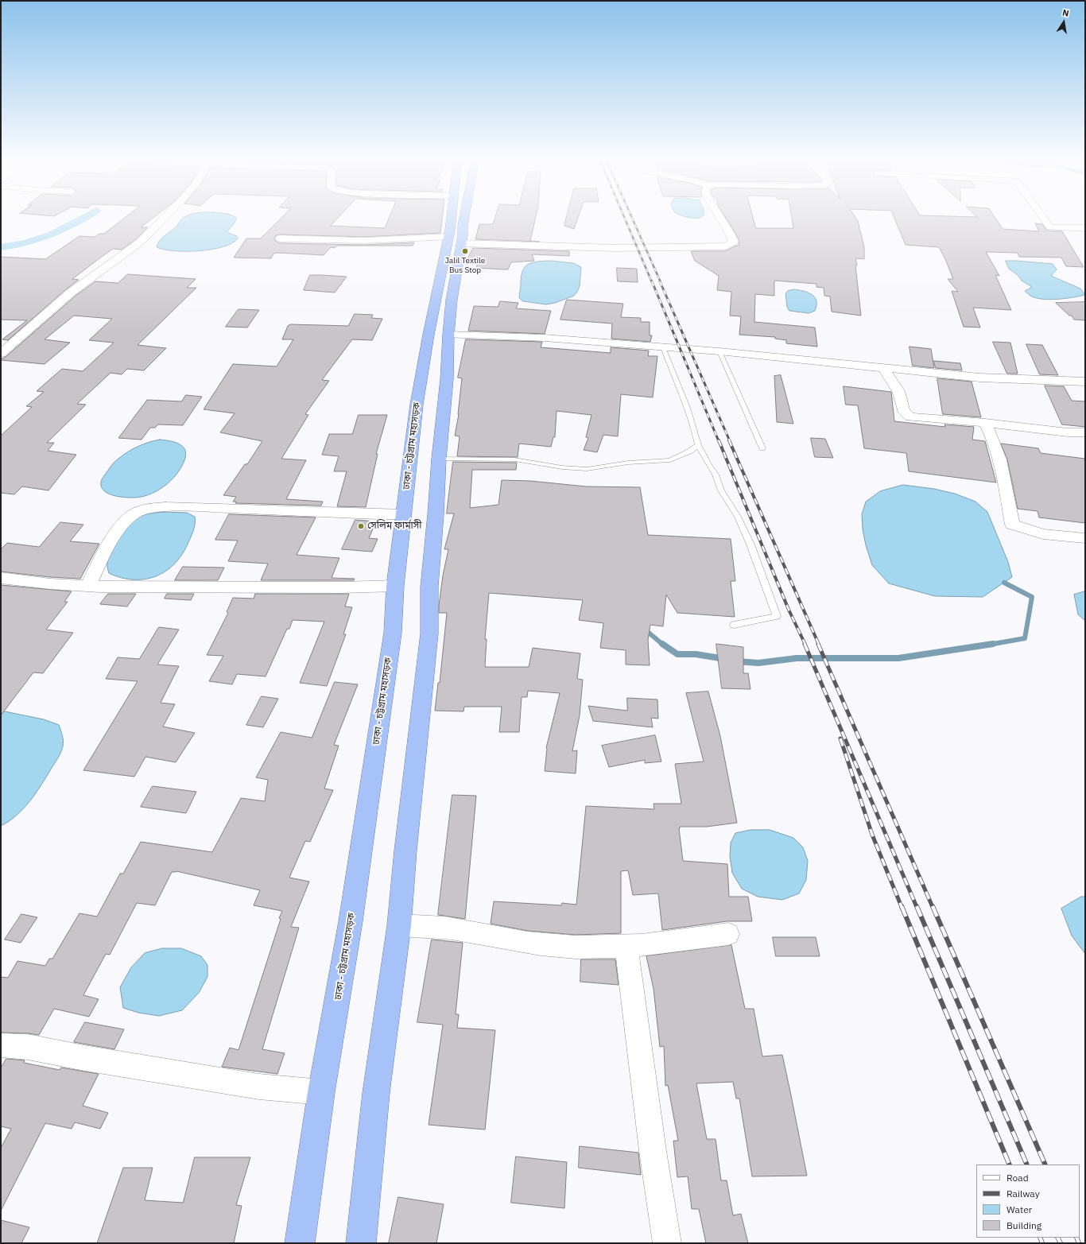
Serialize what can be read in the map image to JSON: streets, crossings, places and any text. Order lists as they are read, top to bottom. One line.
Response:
{"streets":{"highway":["ঢাকা - চট্টগ্রাম মহাসড়ক"]},"places":["Jalil Textile Bus Stop","সেলিম ফার্মাসী"],"legend":["Road","Railway","Water","Building"],"north":"top"}
